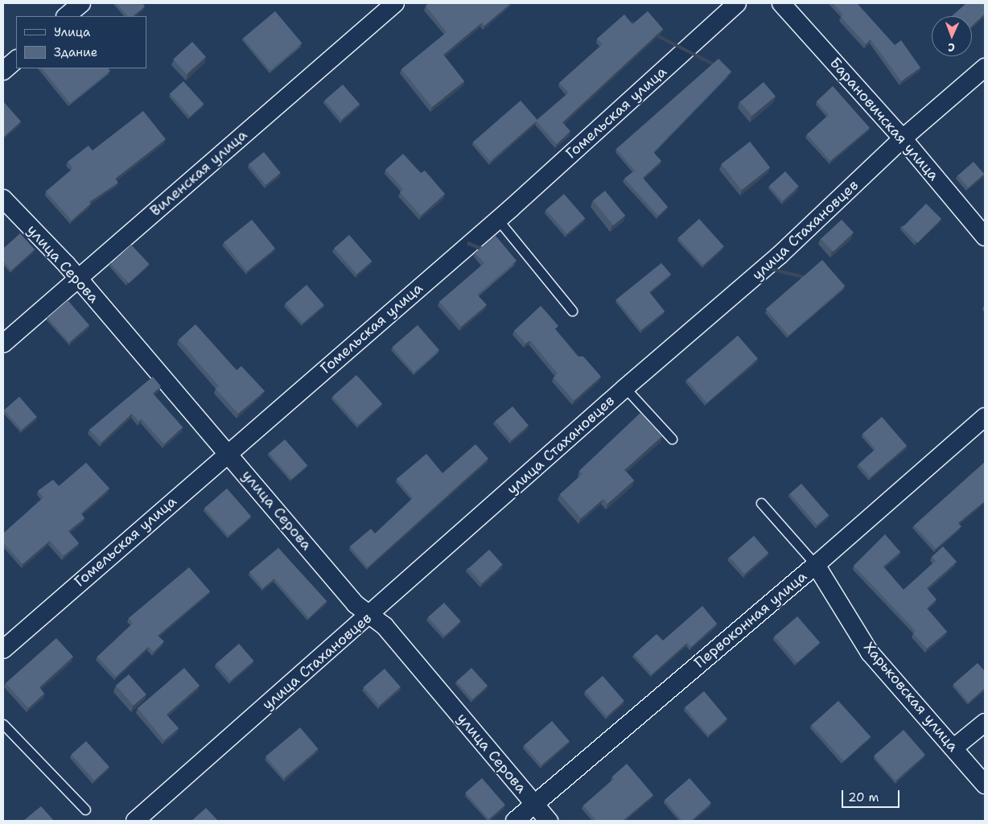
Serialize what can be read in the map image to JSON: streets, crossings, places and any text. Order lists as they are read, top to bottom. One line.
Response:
{"streets":{"street":["Гомельская улица","Барановичская улица","Виленская улица","улица Стахановцев","улица Серова","Первоконная улица","Харьковская улица"]},"crossings":[["Гомельская улица","улица Серова"],["Барановичская улица","улица Стахановцев"],["Виленская улица","улица Серова"],["улица Стахановцев","улица Серова"],["улица Серова","Первоконная улица"],["Первоконная улица","Харьковская улица"]],"legend":["Улица","Здание"],"scale_bar":"20 m","north":"bottom"}
